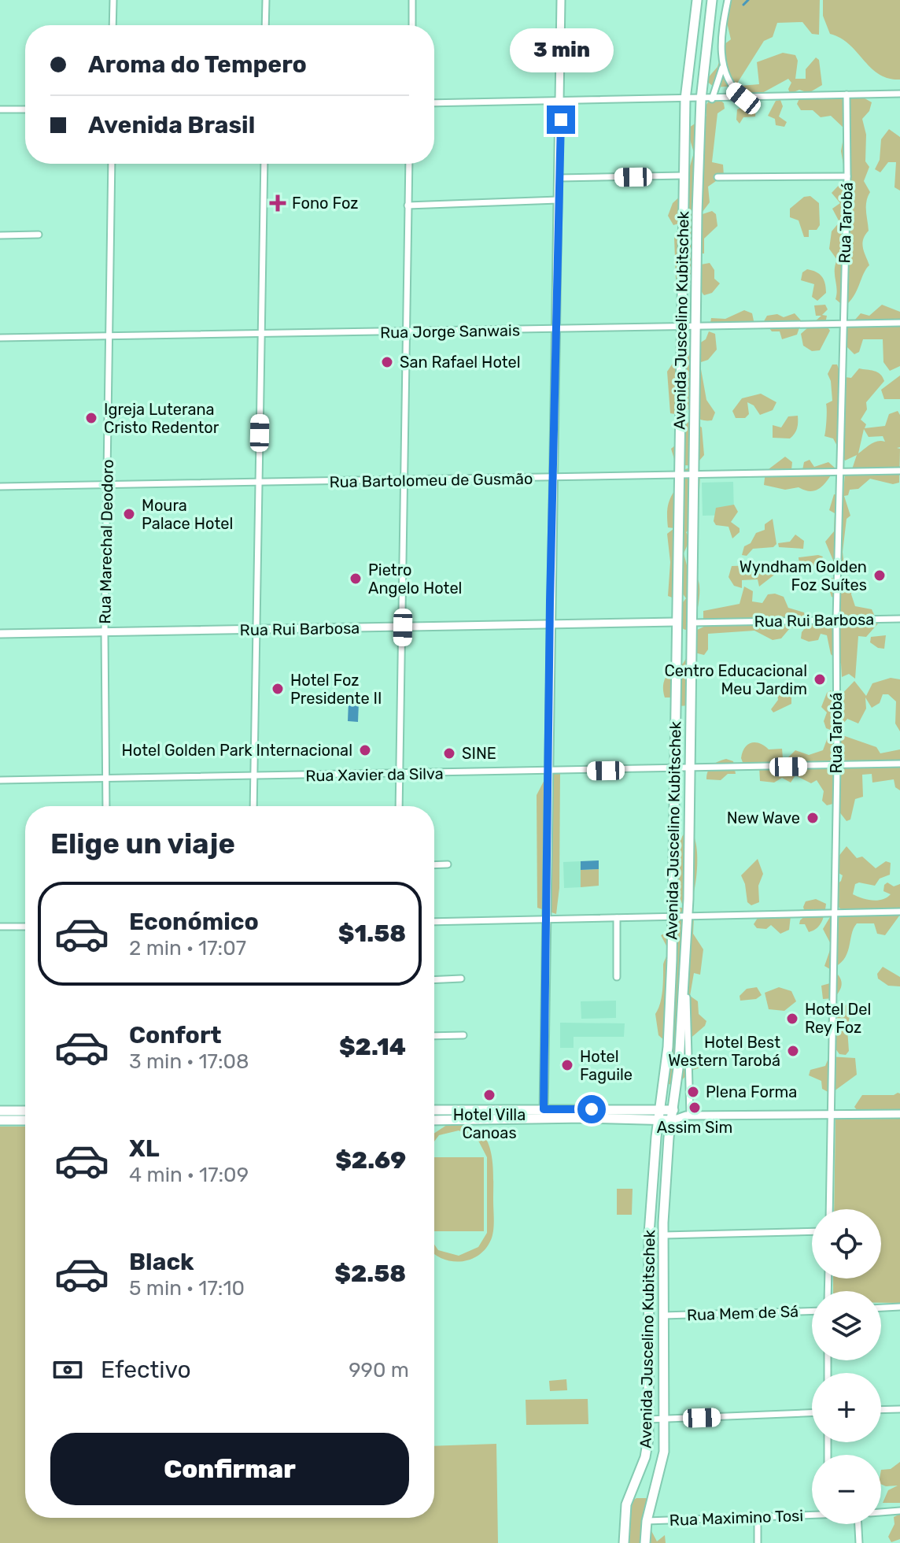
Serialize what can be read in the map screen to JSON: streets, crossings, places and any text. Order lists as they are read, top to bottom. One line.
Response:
{"streets":{"main road":["Avenida Juscelino Kubitschek"],"street":["Rua Tarobá","Rua Jorge Sanwais","Rua Bartolomeu de Gusmão","Rua Marechal Deodoro","Rua Rui Barbosa","Rua Xavier da Silva","Rua Mem de Sá","Rua Maximino Tosi"]},"crossings":[["Rua Tarobá","Rua Jorge Sanwais"],["Rua Tarobá","Rua Bartolomeu de Gusmão"],["Rua Tarobá","Rua Rui Barbosa"],["Rua Tarobá","Rua Xavier da Silva"],["Avenida Juscelino Kubitschek","Rua Jorge Sanwais"],["Avenida Juscelino Kubitschek","Rua Bartolomeu de Gusmão"],["Avenida Juscelino Kubitschek","Rua Rui Barbosa"],["Avenida Juscelino Kubitschek","Rua Xavier da Silva"],["Avenida Juscelino Kubitschek","Rua Mem de Sá"],["Avenida Juscelino Kubitschek","Rua Maximino Tosi"],["Rua Jorge Sanwais","Rua Marechal Deodoro"],["Rua Bartolomeu de Gusmão","Rua Marechal Deodoro"],["Rua Marechal Deodoro","Rua Rui Barbosa"],["Rua Marechal Deodoro","Rua Xavier da Silva"]],"places":{"health":["Fono Foz"],"other":["San Rafael Hotel","Igreja Luterana Cristo Redentor","Moura Palace Hotel","Wyndham Golden Foz Suítes","Pietro Angelo Hotel","Centro Educacional Meu Jardim","Hotel Foz Presidente II","Hotel Golden Park Internacional","SINE","New Wave","Hotel Del Rey Foz","Hotel Best Western Tarobá","Hotel Faguile","Plena Forma","Hotel Villa Canoas","Assim Sim"]},"page":{"banner":["Aroma do Tempero","Avenida Brasil"],"bubble":"3 min","heading":"Elige un viaje","list":[{"name":"Económico","note":"2 min · 17:07","value":"$1.58"},{"name":"Confort","note":"3 min · 17:08","value":"$2.14"},{"name":"XL","note":"4 min · 17:09","value":"$2.69"},{"name":"Black","note":"5 min · 17:10","value":"$2.58"}],"map_buttons":["+","−"],"pay":["Efectivo","990 m"],"buttons":"Confirmar"}}
